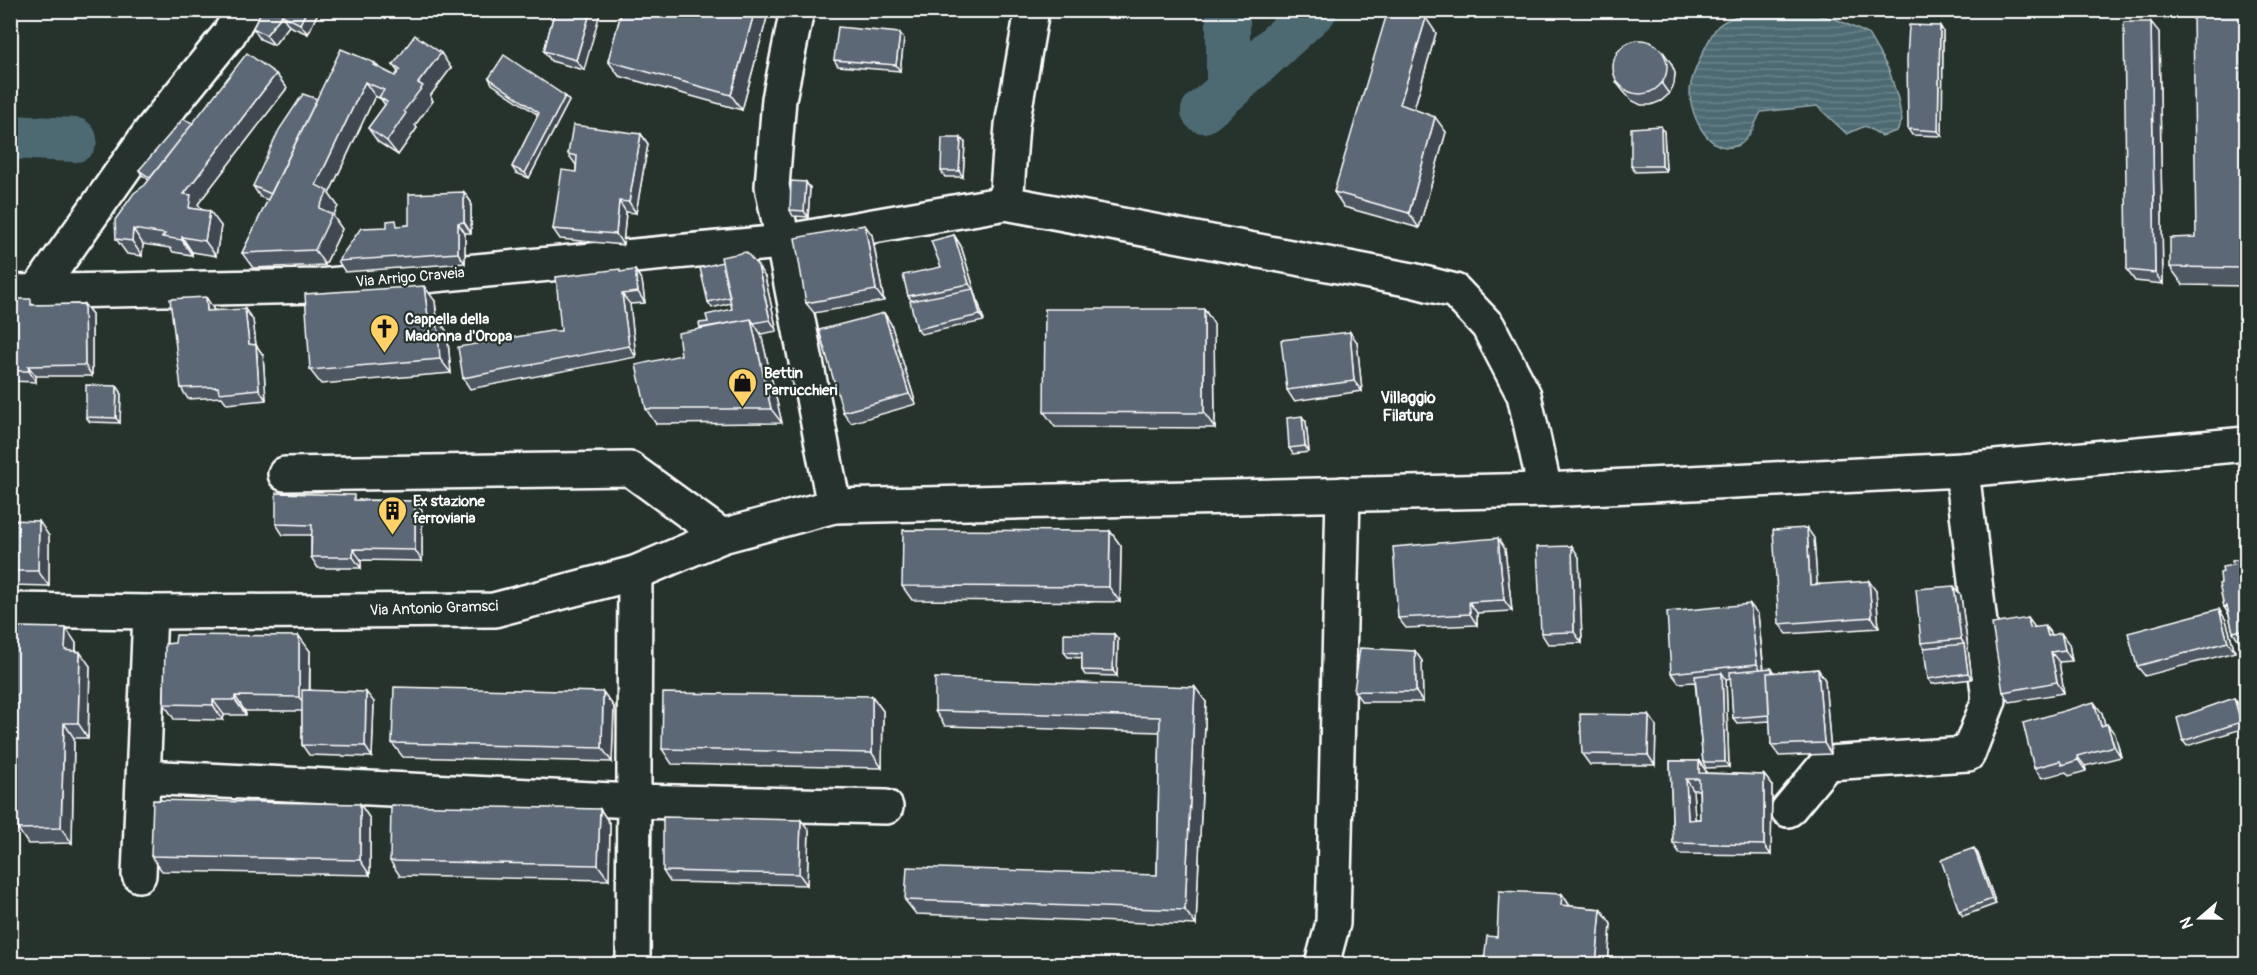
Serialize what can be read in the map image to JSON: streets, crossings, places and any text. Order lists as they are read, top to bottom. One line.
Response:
{"streets":{"street":["Via Arrigo Craveia","Via Antonio Gramsci"]},"districts":["Villaggio Filatura"],"places":{"church":["Cappella della Madonna d'Oropa"],"shop":["Bettin Parrucchieri"],"building":["Ex stazione ferroviaria"]},"north":"left"}
